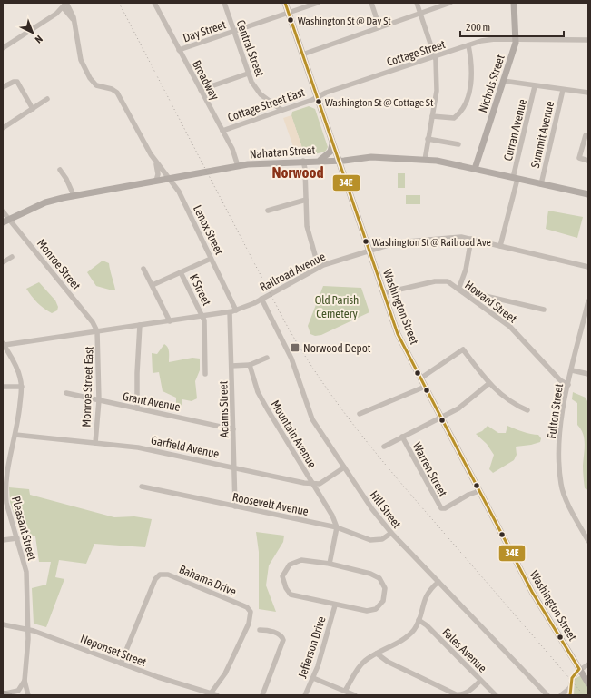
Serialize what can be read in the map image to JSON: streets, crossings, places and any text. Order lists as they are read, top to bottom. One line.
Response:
{"streets":{"main road":["Nichols Street","Nahatan Street","Washington Street"],"street":["Day Street","Central Street","Cottage Street","Broadway","Cottage Street East","Curran Avenue","Summit Avenue","Lenox Street","Monroe Street","Railroad Avenue","K Street","Howard Street","Monroe Street East","Grant Avenue","Adams Street","Fulton Street","Mountain Avenue","Garfield Avenue","Warren Street","Roosevelt Avenue","Hill Street","Pleasant Street","Bahama Drive","Jefferson Drive","Neponset Street","Fales Avenue"]},"crossings":[["Day Street","Central Street"],["Day Street","Broadway"],["Day Street","Washington Street"],["Central Street","Cottage Street East"],["Cottage Street","Nichols Street"],["Cottage Street","Cottage Street East"],["Cottage Street","Washington Street"],["Broadway","Cottage Street East"],["Broadway","Nahatan Street"],["Nichols Street","Nahatan Street"],["Cottage Street East","Washington Street"],["Curran Avenue","Nahatan Street"],["Curran Avenue","Railroad Avenue"],["Summit Avenue","Nahatan Street"],["Nahatan Street","Lenox Street"],["Nahatan Street","Monroe Street"],["Nahatan Street","Washington Street"],["Lenox Street","Railroad Avenue"],["Monroe Street","Railroad Avenue"],["Monroe Street","Monroe Street East"],["Railroad Avenue","K Street"],["Railroad Avenue","Washington Street"],["Railroad Avenue","Monroe Street East"],["Railroad Avenue","Adams Street"],["Railroad Avenue","Hill Street"],["Railroad Avenue","Pleasant Street"],["Howard Street","Washington Street"],["Howard Street","Fulton Street"],["Washington Street","Warren Street"],["Monroe Street East","Grant Avenue"],["Monroe Street East","Garfield Avenue"],["Grant Avenue","Adams Street"],["Adams Street","Garfield Avenue"],["Adams Street","Roosevelt Avenue"],["Mountain Avenue","Garfield Avenue"],["Mountain Avenue","Roosevelt Avenue"],["Garfield Avenue","Hill Street"],["Garfield Avenue","Pleasant Street"],["Roosevelt Avenue","Hill Street"],["Pleasant Street","Neponset Street"],["Bahama Drive","Neponset Street"]],"districts":["Norwood"],"parks":["Old Parish Cemetery"],"places":{"other":["Washington St @ Day St","Washington St @ Cottage St","Washington St @ Railroad Ave"],"transit":["Norwood Depot"]},"lines":["transit line 34E"],"scale_bar":"200 m","north":"bottom right"}
